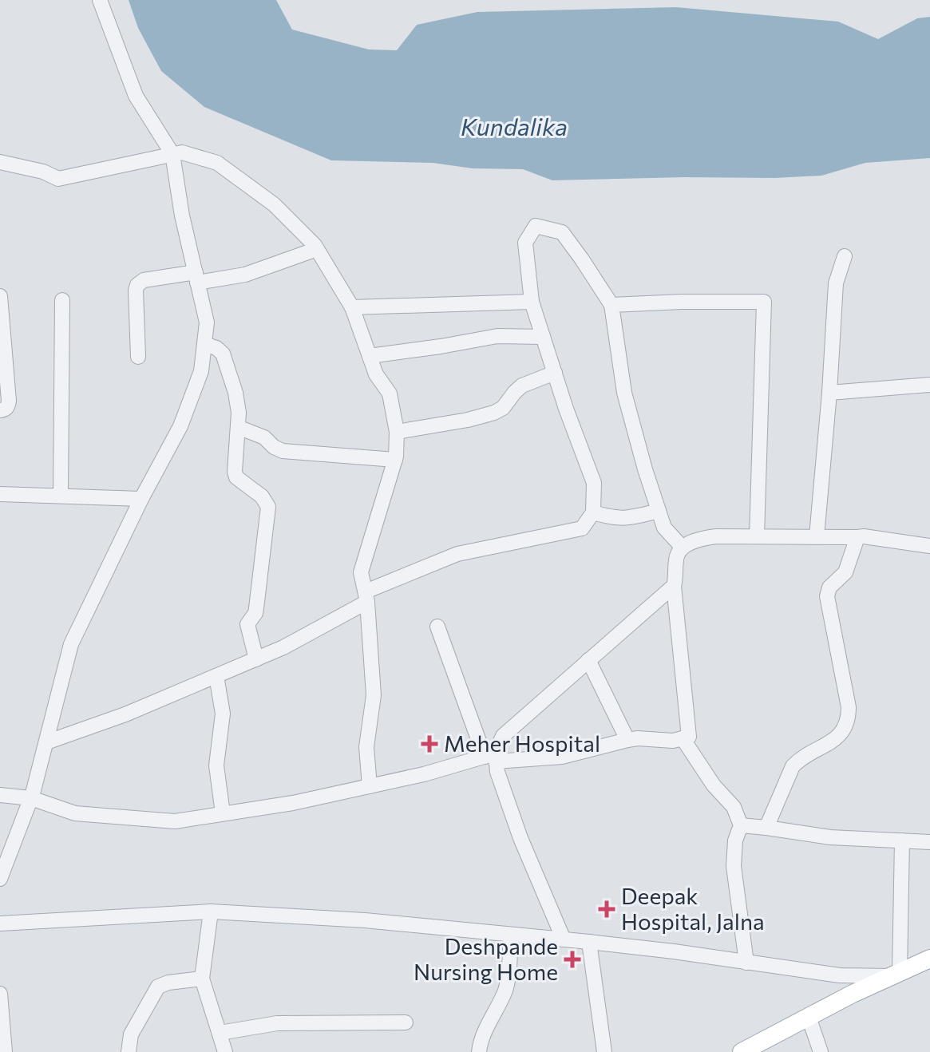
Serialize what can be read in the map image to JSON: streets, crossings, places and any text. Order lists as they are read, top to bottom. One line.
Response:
{"water":["Kundalika"],"places":{"health":["Meher Hospital","Deepak Hospital, Jalna","Deshpande Nursing Home"]}}
